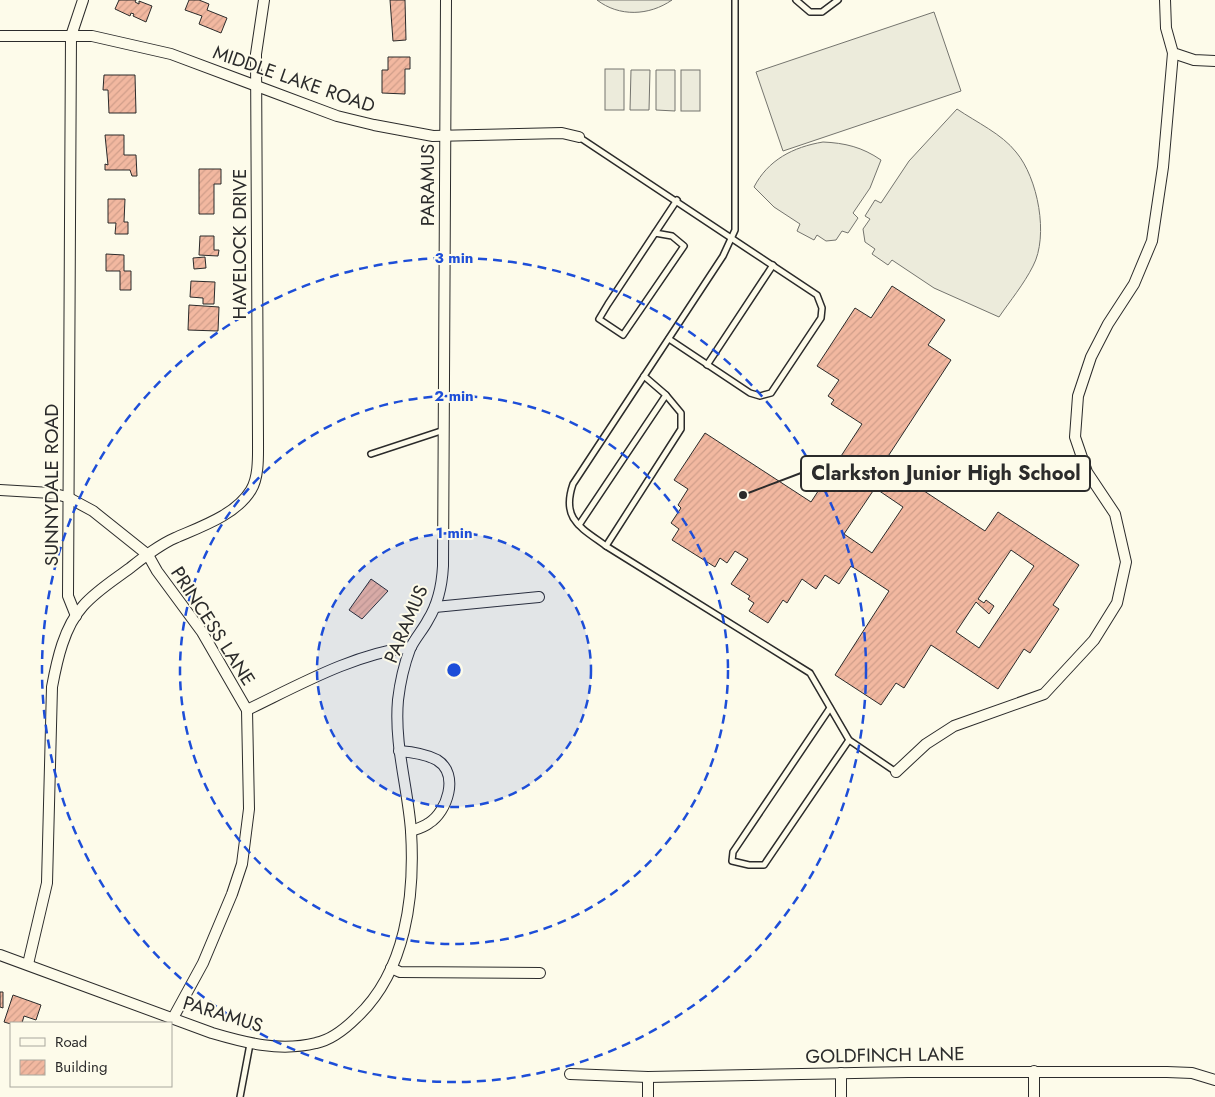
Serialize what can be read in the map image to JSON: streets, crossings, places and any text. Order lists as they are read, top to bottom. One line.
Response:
{"streets":{"street":["MIDDLE LAKE ROAD","PARAMUS","HAVELOCK DRIVE","SUNNYDALE ROAD","PRINCESS LANE","GOLDFINCH LANE"]},"crossings":[["MIDDLE LAKE ROAD","PARAMUS"],["MIDDLE LAKE ROAD","HAVELOCK DRIVE"],["MIDDLE LAKE ROAD","SUNNYDALE ROAD"],["PARAMUS","PRINCESS LANE"],["HAVELOCK DRIVE","PRINCESS LANE"],["SUNNYDALE ROAD","PRINCESS LANE"]],"places":["Clarkston Junior High School"],"legend":["Road","Building"],"rings":["3 min","2 min","1 min"]}
